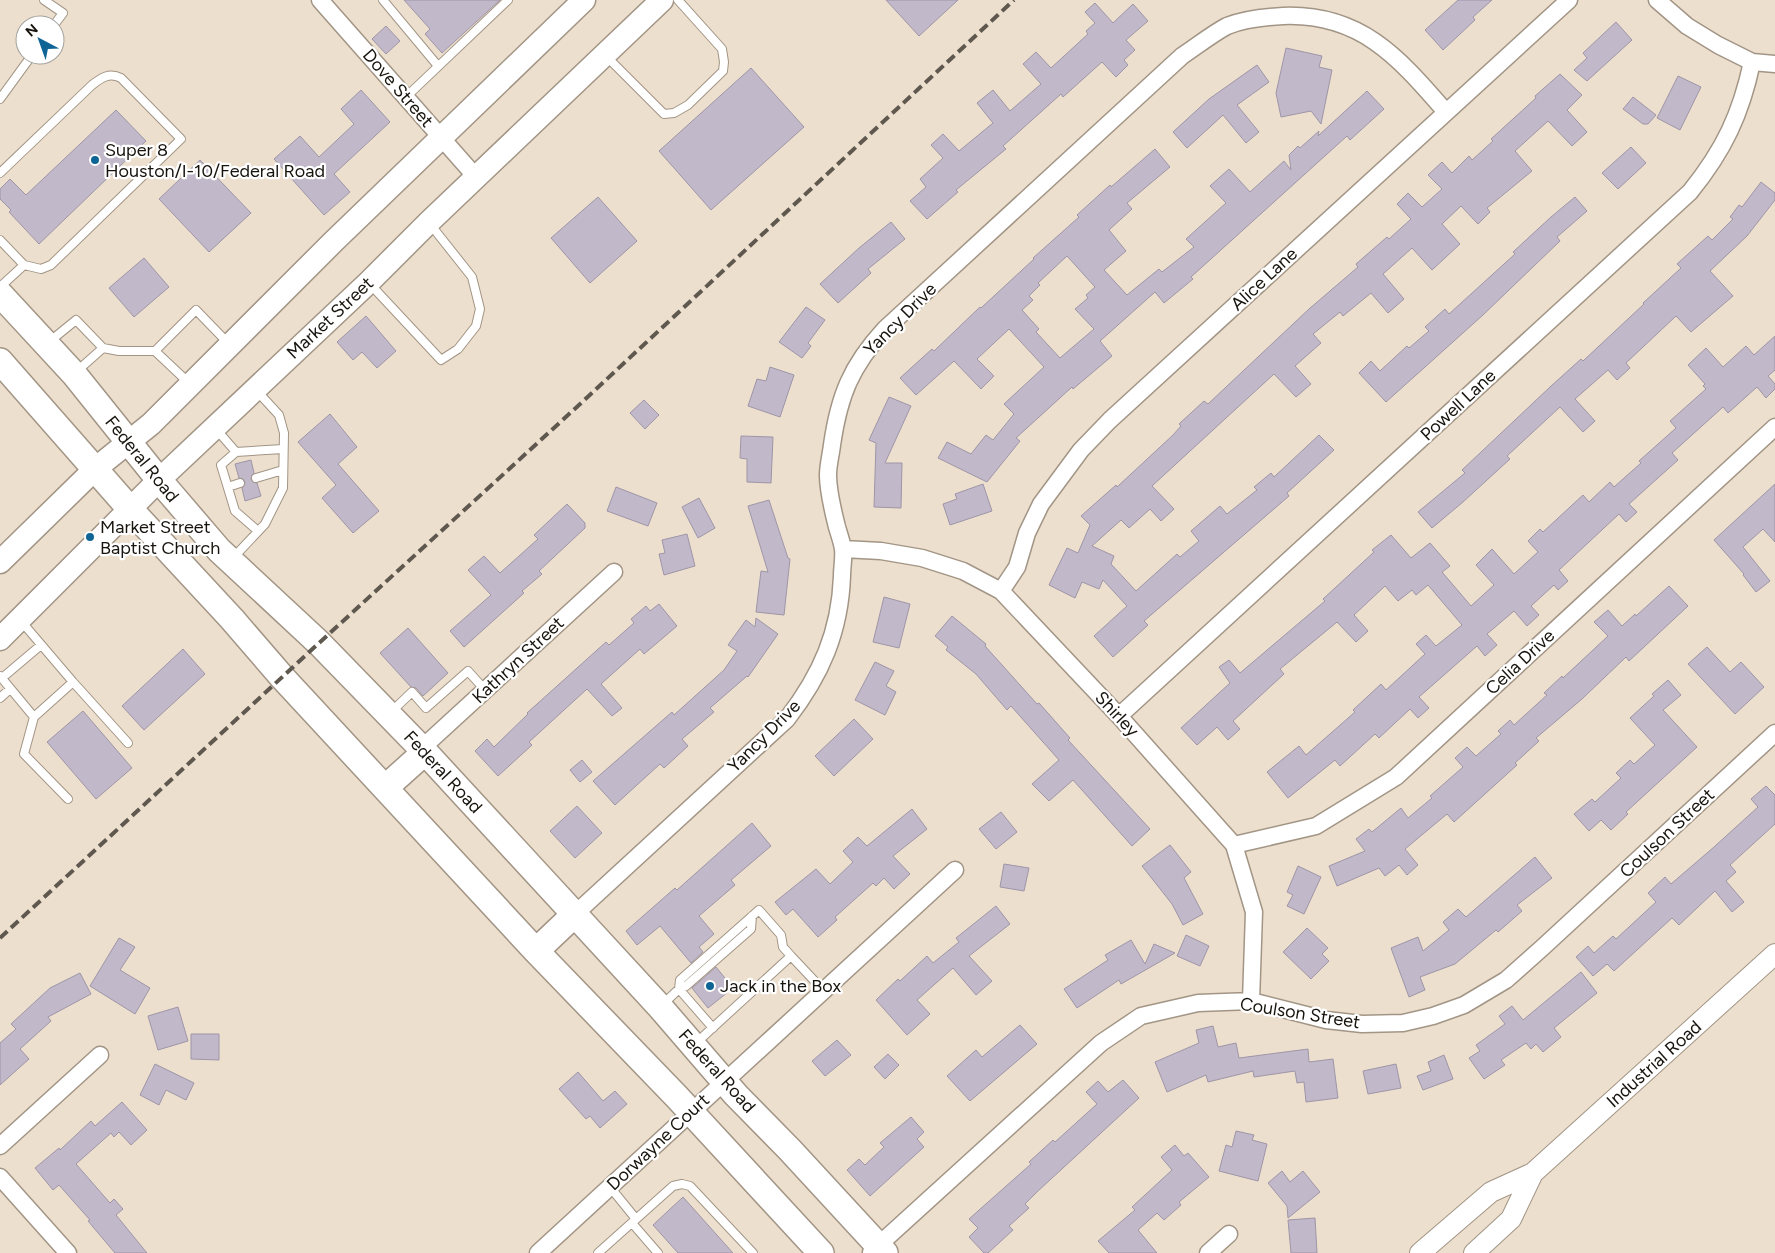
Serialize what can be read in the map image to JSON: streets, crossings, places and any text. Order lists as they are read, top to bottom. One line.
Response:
{"streets":{"main road":["Market Street","Federal Road"],"street":["Dove Street","Alice Lane","Yancy Drive","Powell Lane","Kathryn Street","Celia Drive","Shirley","Coulson Street","Industrial Road","Dorwayne Court"]},"crossings":[["Dove Street","Market Street"],["Alice Lane","Yancy Drive"],["Alice Lane","Shirley"],["Market Street","Federal Road"],["Yancy Drive","Federal Road"],["Yancy Drive","Shirley"],["Powell Lane","Shirley"],["Federal Road","Kathryn Street"],["Federal Road","Coulson Street"],["Federal Road","Dorwayne Court"],["Celia Drive","Shirley"],["Shirley","Coulson Street"]],"places":["Super 8 Houston/I-10/Federal Road","Market Street Baptist Church","Jack in the Box"],"north":"top left"}
